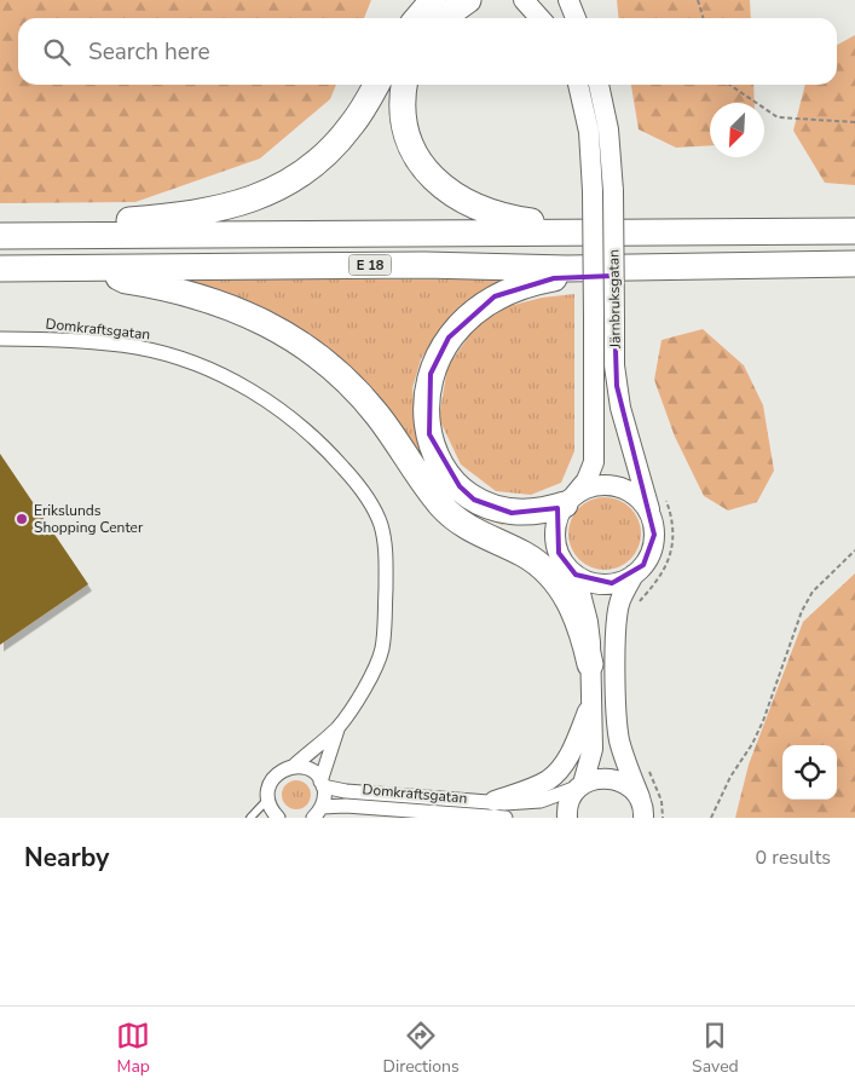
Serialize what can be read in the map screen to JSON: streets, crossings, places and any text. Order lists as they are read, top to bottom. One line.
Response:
{"streets":{"highway":["E 18"],"street":["Järnbruksgatan","Domkraftsgatan"]},"crossings":[["E 18","Järnbruksgatan"]],"places":["Erikslunds Shopping Center"],"north":"bottom left","page":{"search":"Search here","heading":["Nearby","0 results"],"nav":["Map","Directions","Saved"]}}
